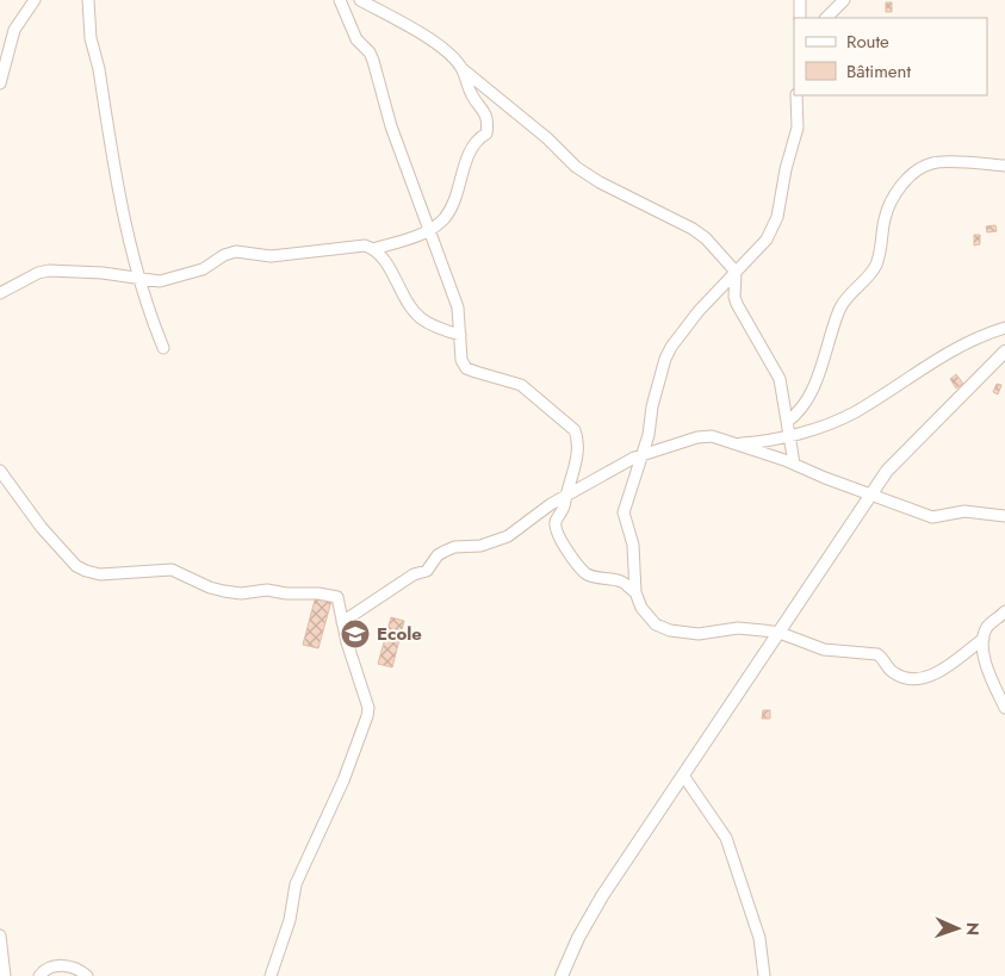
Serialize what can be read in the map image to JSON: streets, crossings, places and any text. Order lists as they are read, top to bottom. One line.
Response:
{"places":{"school or university":["Ecole"]},"legend":["Route","Bâtiment"],"north":"right"}
